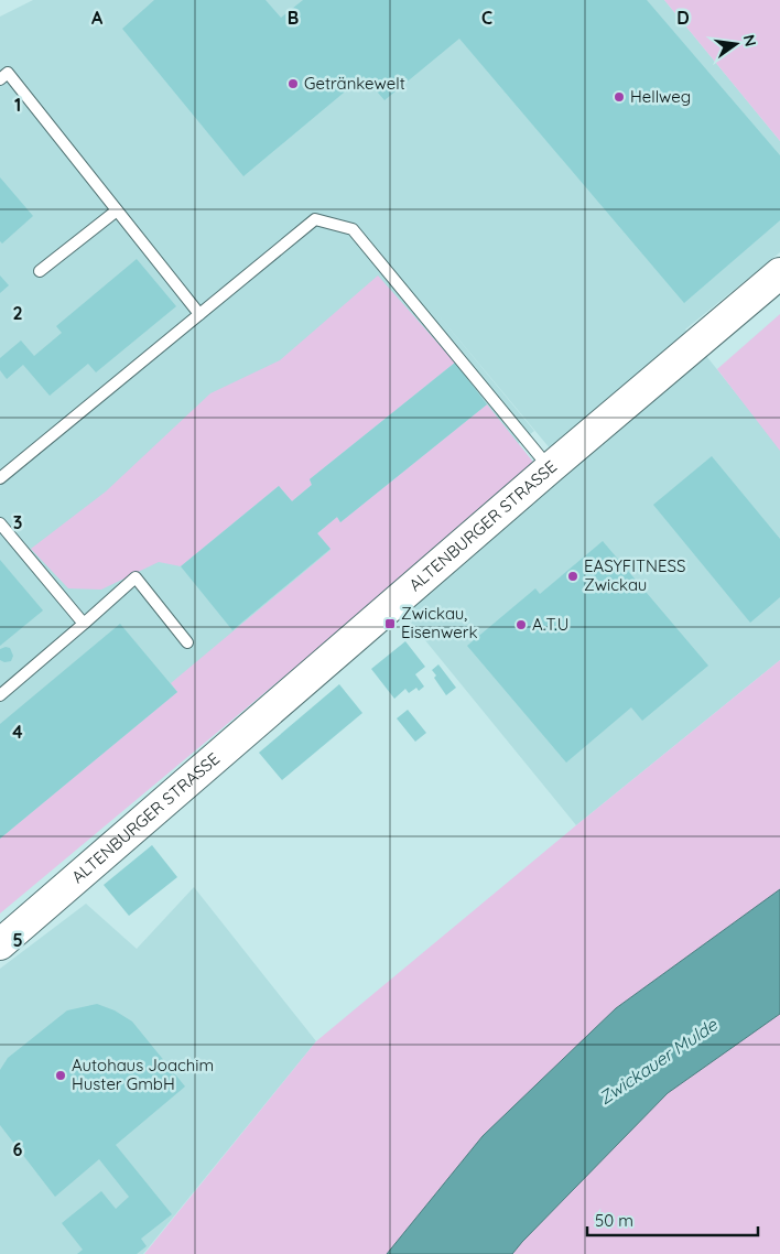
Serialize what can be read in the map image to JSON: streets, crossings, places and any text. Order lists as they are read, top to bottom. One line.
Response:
{"streets":{"street":["ALTENBURGER STRASSE"]},"water":["Zwickauer Mulde"],"places":{"other":["Getränkewelt","Hellweg","EASYFITNESS Zwickau","A.T.U","Autohaus Joachim Huster GmbH"],"transit":["Zwickau, Eisenwerk"]},"scale_bar":"50 m","north":"right","grid":{"columns":["A","B","C","D"],"rows":["1","2","3","4","5","6"]}}
